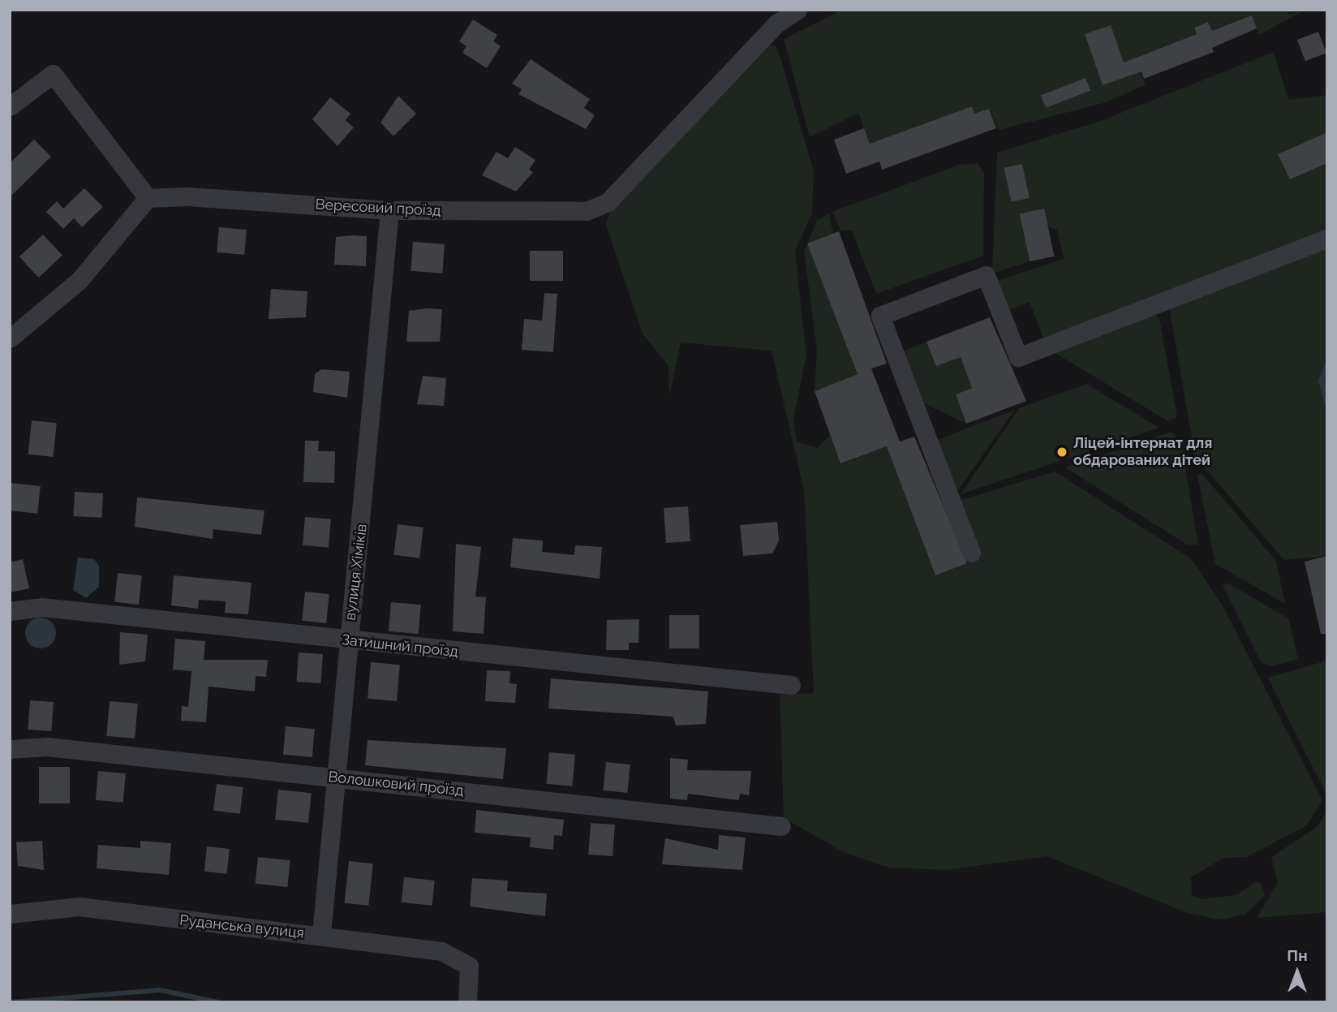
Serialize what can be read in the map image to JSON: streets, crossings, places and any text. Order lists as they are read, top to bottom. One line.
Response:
{"streets":{"street":["Вересовий проїзд","вулиця Хіміків","Затишний проїзд","Волошковий проїзд","Руданська вулиця"]},"crossings":[["Вересовий проїзд","вулиця Хіміків"],["вулиця Хіміків","Затишний проїзд"],["вулиця Хіміків","Волошковий проїзд"],["вулиця Хіміків","Руданська вулиця"]],"places":["Ліцей-інтернат для обдарованих дітей"],"north":"top"}
